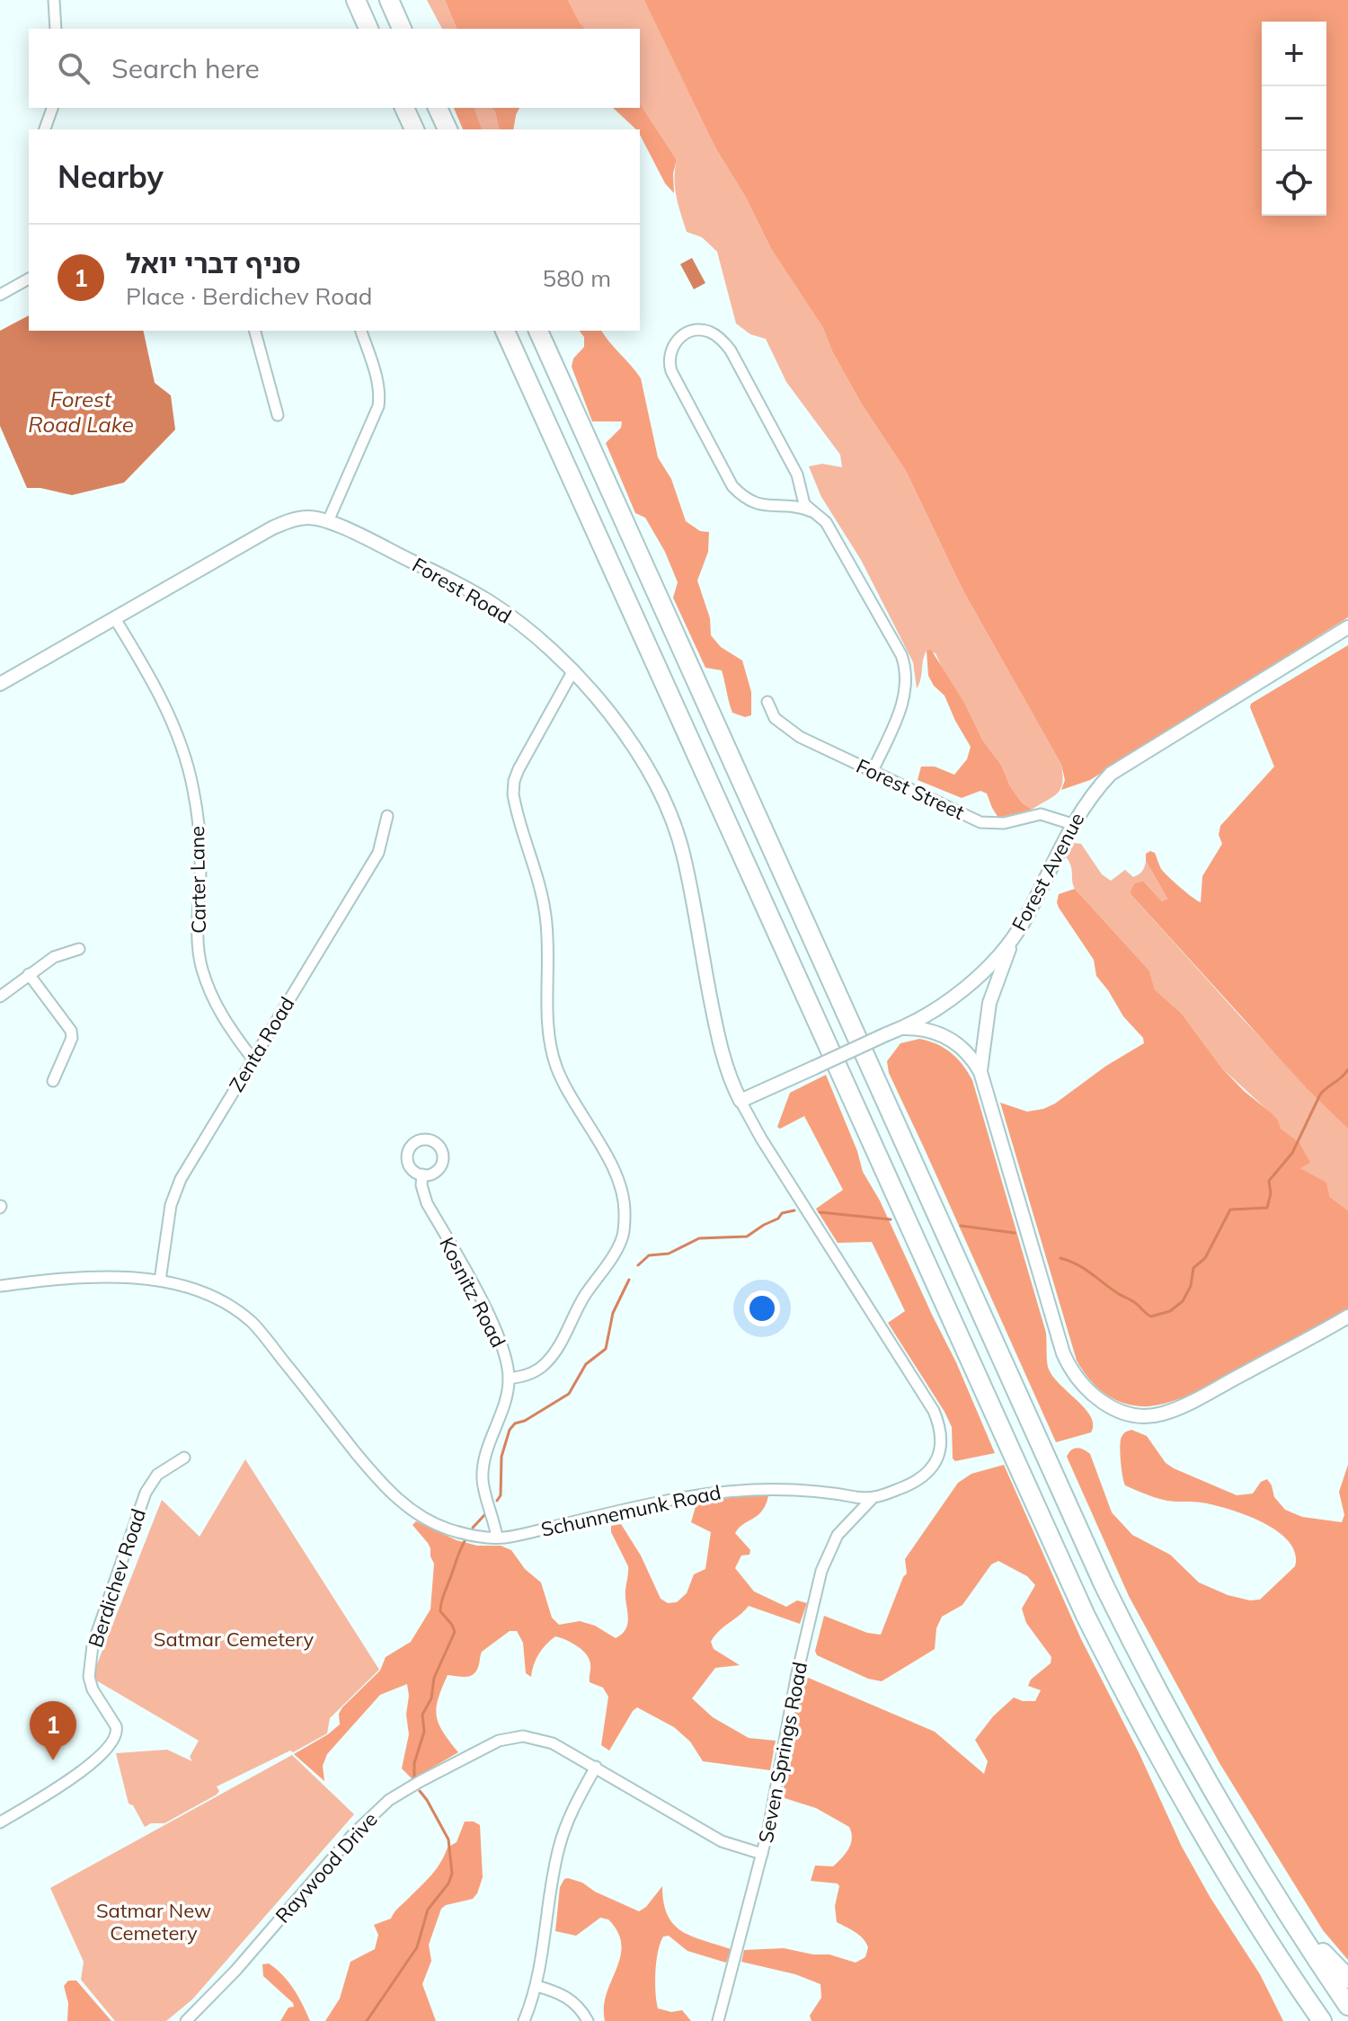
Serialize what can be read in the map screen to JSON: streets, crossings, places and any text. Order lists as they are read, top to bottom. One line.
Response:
{"streets":{"street":["Forest Road","Forest Street","Forest Avenue","Carter Lane","Zenta Road","Kosnitz Road","Schunnemunk Road","Berdichev Road","Seven Springs Road","Raywood Drive"]},"crossings":[["Forest Road","Forest Avenue"],["Forest Road","Carter Lane"],["Forest Road","Schunnemunk Road"],["Forest Street","Forest Avenue"],["Forest Avenue","Schunnemunk Road"],["Carter Lane","Zenta Road"],["Zenta Road","Schunnemunk Road"],["Kosnitz Road","Schunnemunk Road"],["Schunnemunk Road","Seven Springs Road"],["Seven Springs Road","Raywood Drive"]],"water":["Forest Road Lake"],"parks":["Satmar Cemetery","Satmar New Cemetery"],"page":{"map_buttons":["+","−"],"search":"Search here","heading":"Nearby","list":[{"mark":"1","name":"סניף דברי יואל","note":"Place · Berdichev Road","value":"580 m"}],"pins":"1"}}
